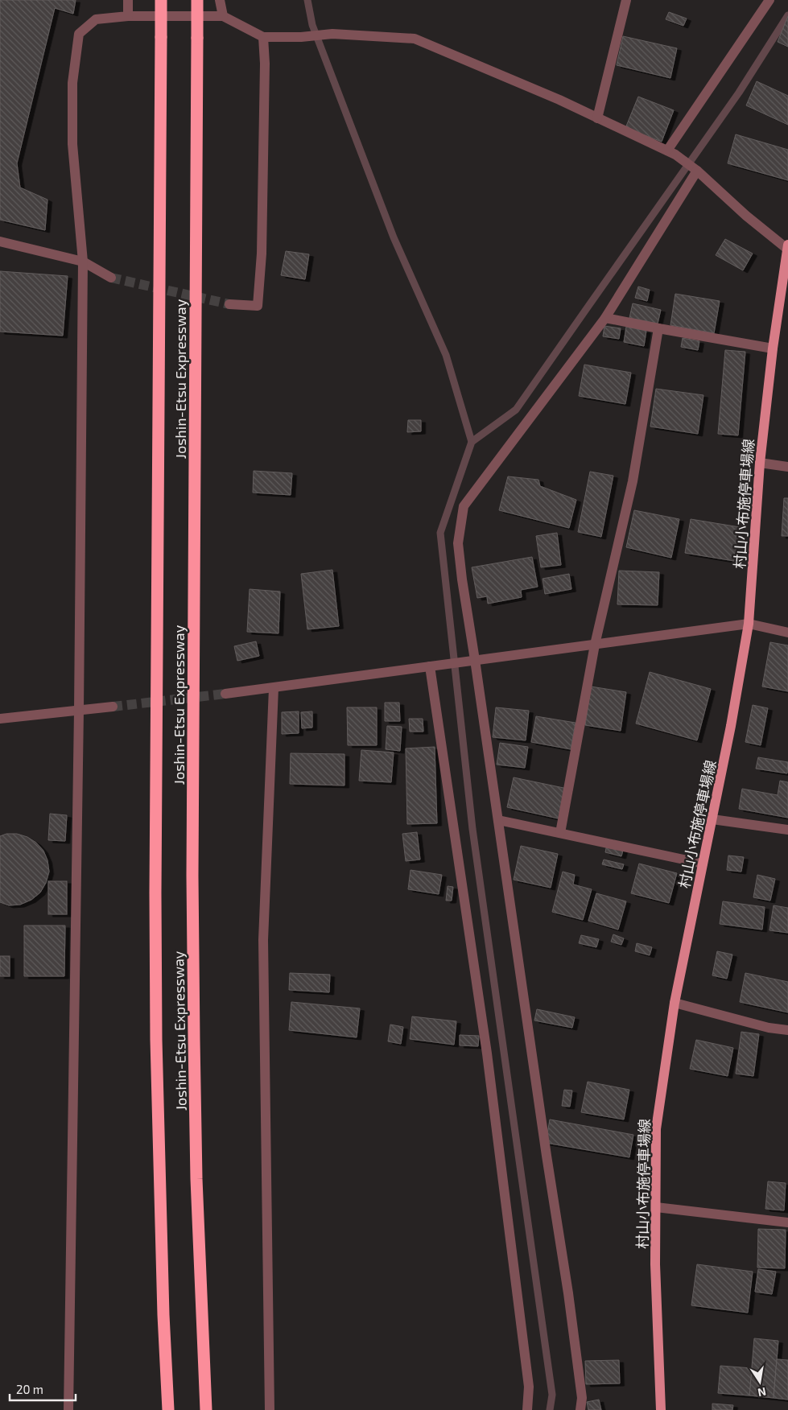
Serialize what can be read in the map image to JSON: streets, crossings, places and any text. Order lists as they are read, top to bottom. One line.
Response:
{"streets":{"highway":["Joshin-Etsu Expressway"],"main road":["村山小布施停車場線"]},"scale_bar":"20 m","north":"bottom"}
